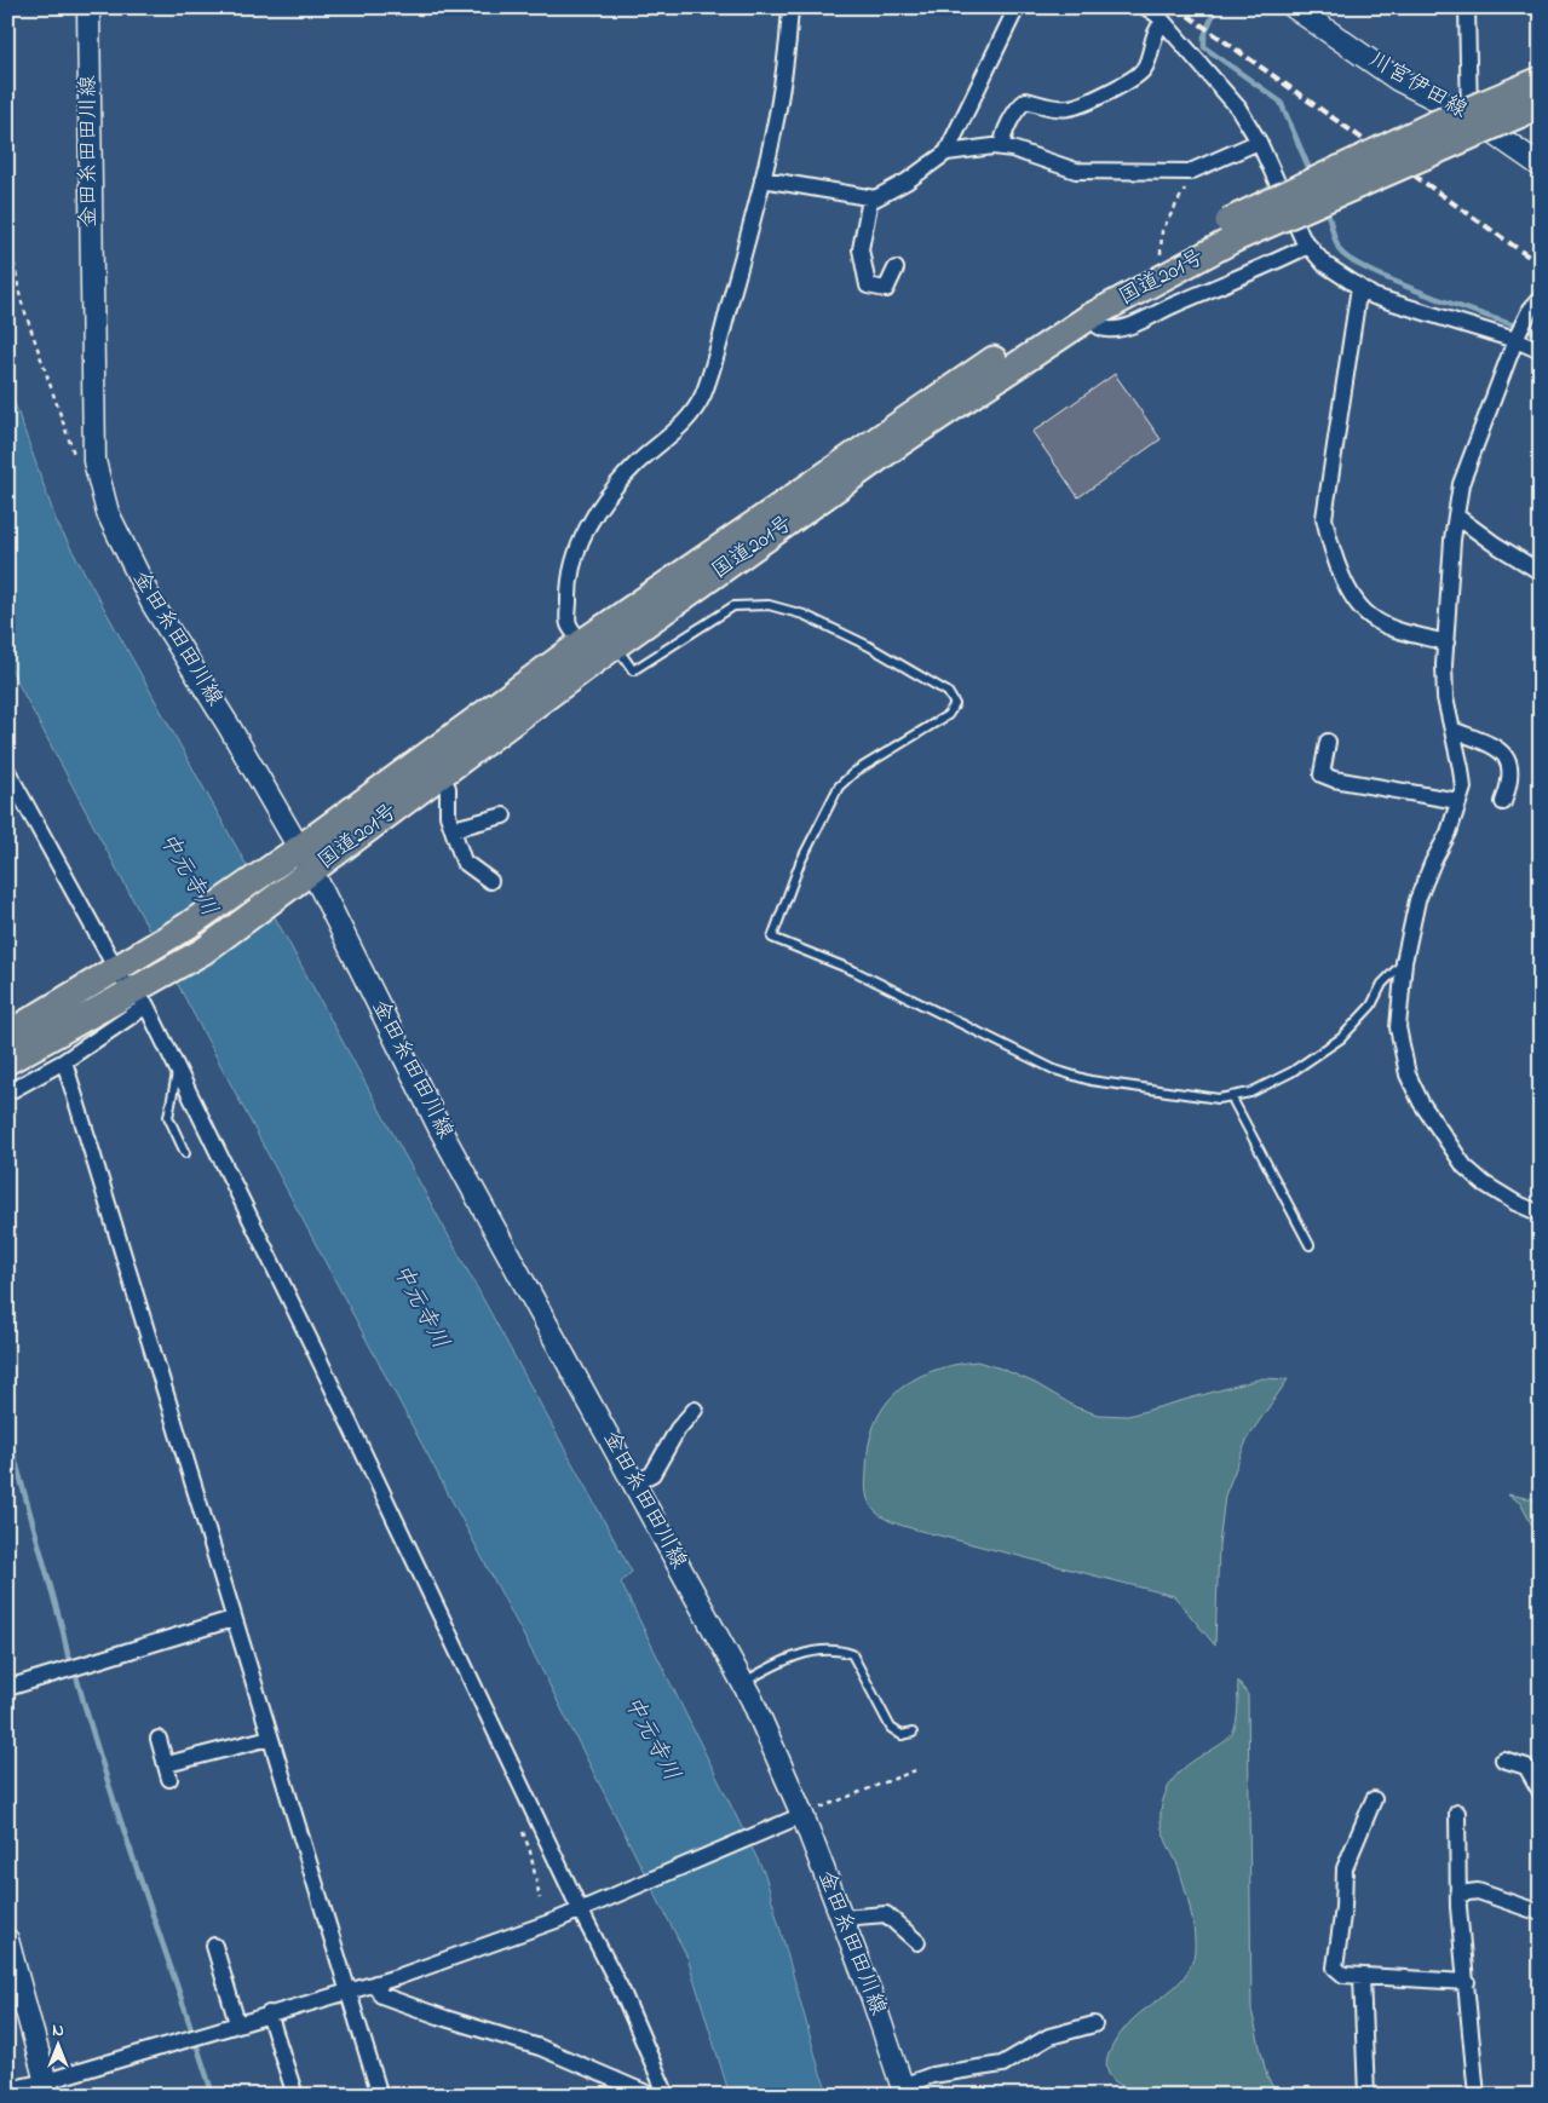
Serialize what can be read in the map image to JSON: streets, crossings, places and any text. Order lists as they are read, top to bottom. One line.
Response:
{"streets":{"highway":["国道201号"],"main road":["川宮伊田線","金田糸田田川線"]},"crossings":[["金田糸田田川線","国道201号"]],"water":["中元寺川"],"north":"top"}
